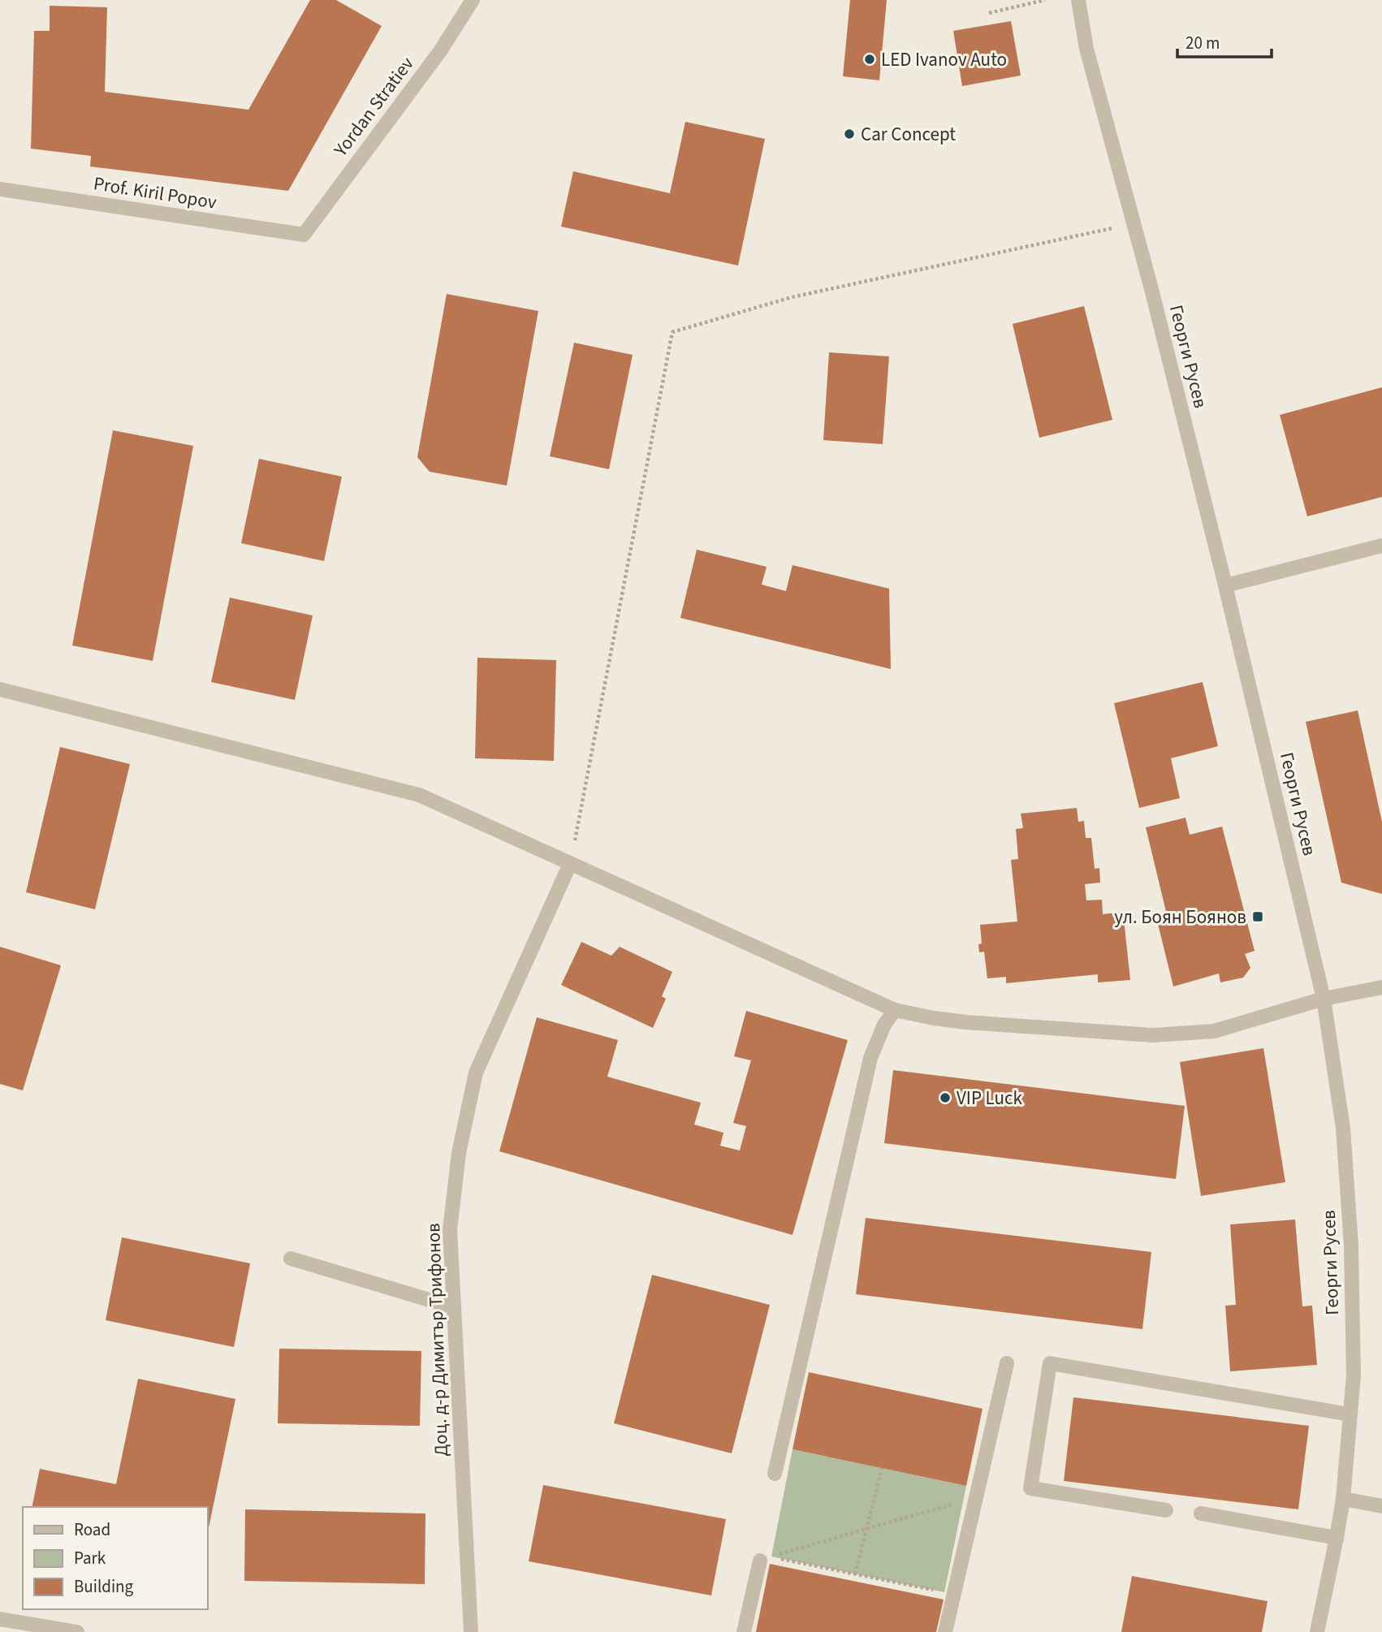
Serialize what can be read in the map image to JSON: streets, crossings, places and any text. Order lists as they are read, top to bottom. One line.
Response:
{"streets":{"street":["Yordan Stratiev","Prof. Kiril Popov","Георги Русев","Доц. д-р Димитър Трифонов"]},"crossings":[["Yordan Stratiev","Prof. Kiril Popov"]],"places":{"other":["LED Ivanov Auto","Car Concept","VIP Luck"],"transit":["ул. Боян Боянов"]},"legend":["Road","Park","Building"],"scale_bar":"20 m"}
